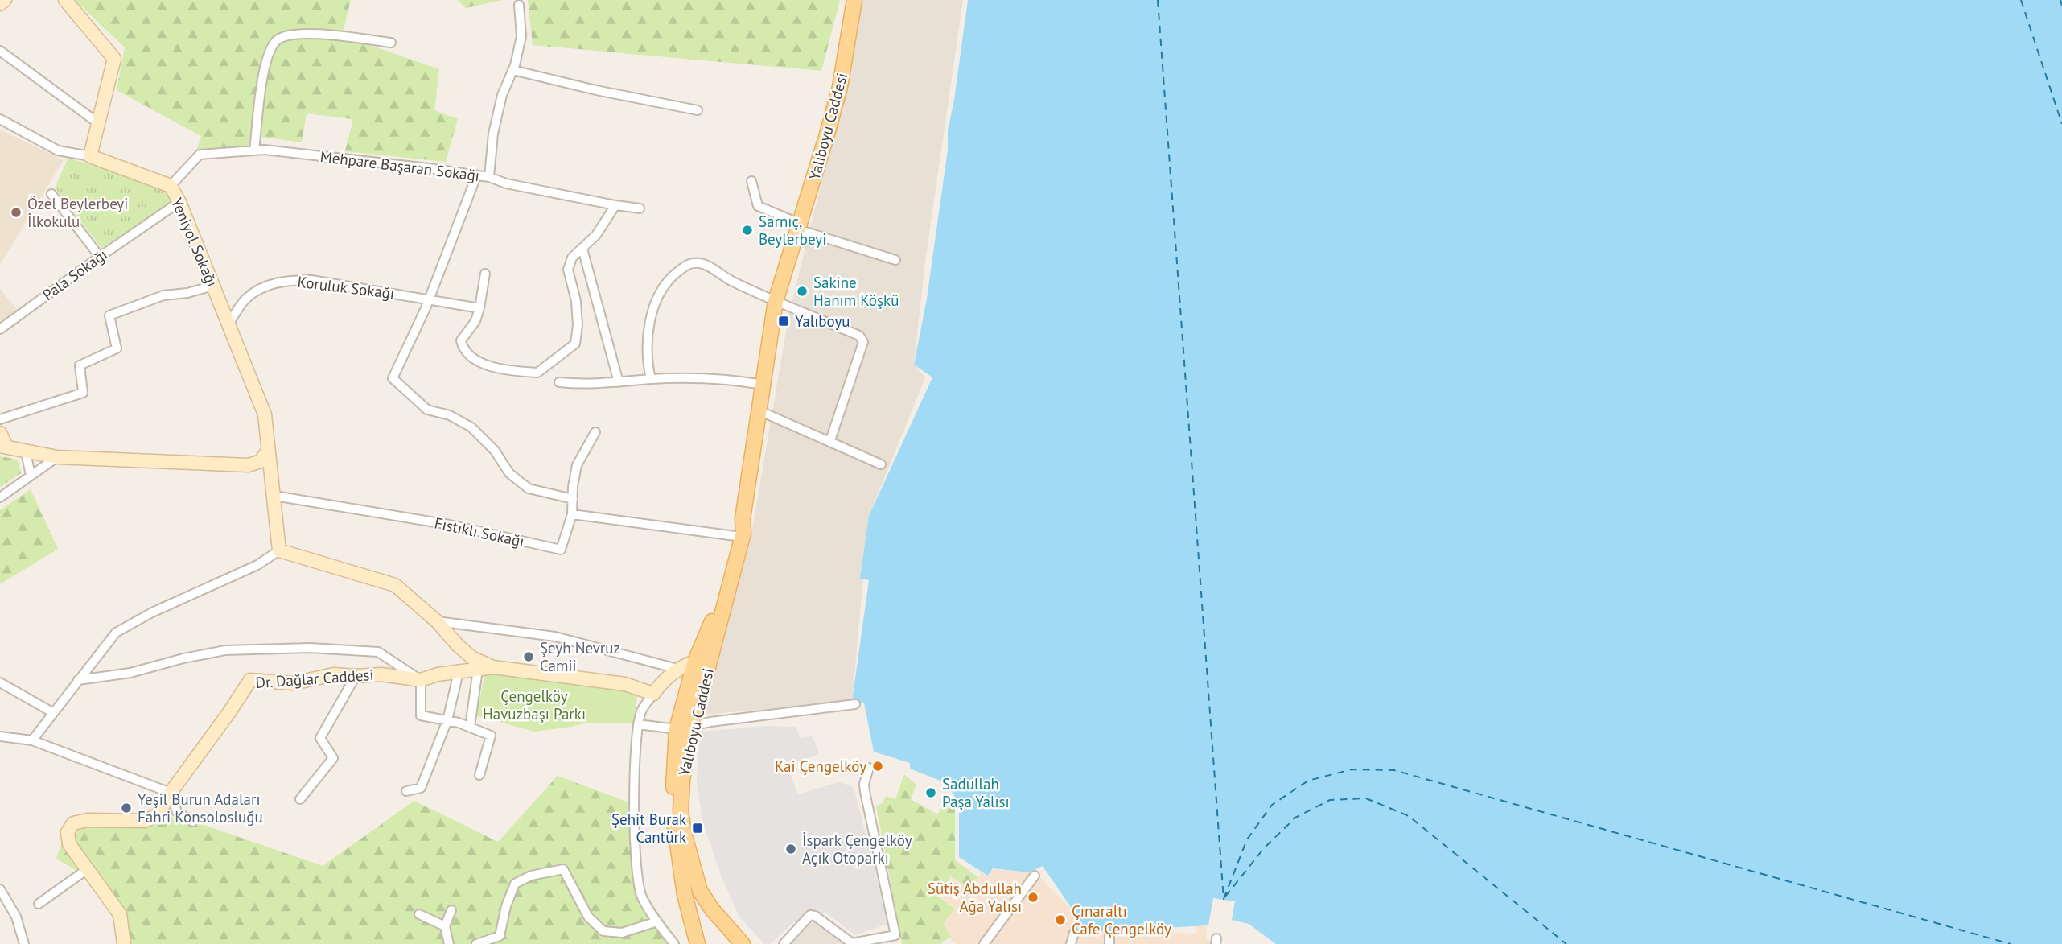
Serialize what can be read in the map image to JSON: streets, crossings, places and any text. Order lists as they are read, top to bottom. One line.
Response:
{"streets":{"main road":["Yalıboyu Caddesi"],"street":["Mehpare Başaran Sokağı","Yeniyol Sokağı","Pala Sokağı","Koruluk Sokağı","Fıstıklı Sokağı","Dr. Dağlar Caddesi"]},"crossings":[["Mehpare Başaran Sokağı","Yeniyol Sokağı"],["Yeniyol Sokağı","Pala Sokağı"],["Yeniyol Sokağı","Koruluk Sokağı"],["Yeniyol Sokağı","Fıstıklı Sokağı"]],"parks":["Çengelköy Havuzbaşı Parkı"],"places":{"other":["Özel Beylerbeyi İlkokulu","Sarnıç, Beylerbeyi","Sakine Hanım Köşkü","Şeyh Nevruz Camii","Kai Çengelköy","Sadullah Paşa Yalısı","Yeşil Burun Adaları Fahri Konsolosluğu","İspark Çengelköy Açık Otoparkı","Sütiş Abdullah Ağa Yalısı","Çınaraltı Cafe Çengelköy"],"transit":["Yalıboyu","Şehit Burak Cantürk"]}}
